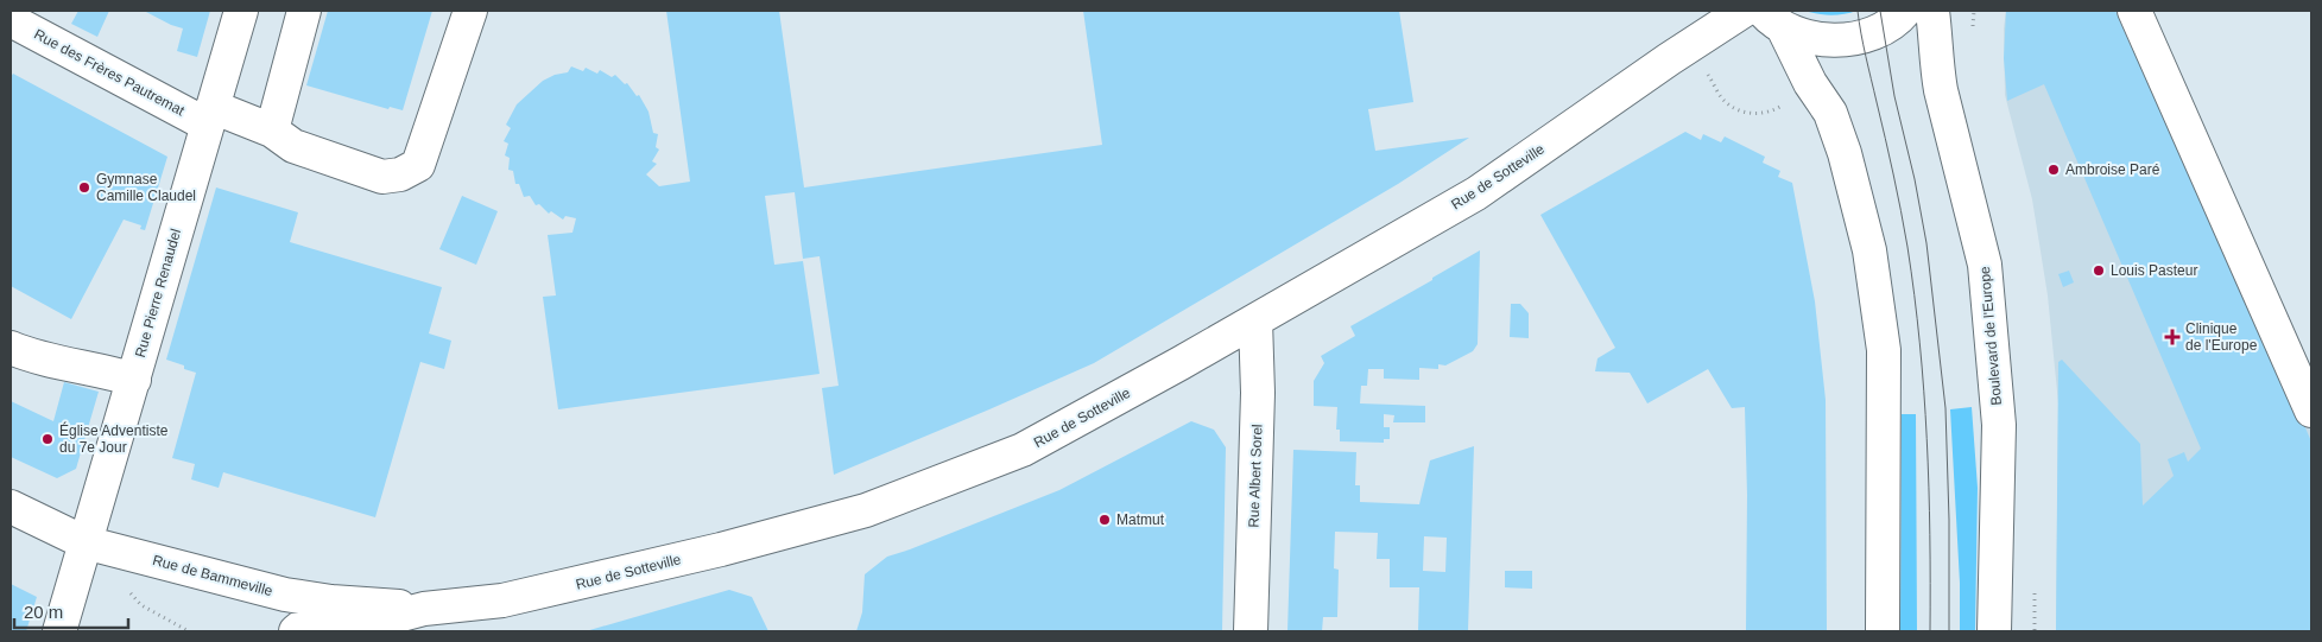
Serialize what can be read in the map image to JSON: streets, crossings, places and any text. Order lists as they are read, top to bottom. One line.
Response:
{"streets":{"street":["Rue des Frères Pautremat","Rue de Sotteville","Rue Pierre Renaudel","Boulevard de l'Europe","Rue Albert Sorel","Rue de Bammeville"]},"crossings":[["Rue des Frères Pautremat","Rue Pierre Renaudel"],["Rue de Sotteville","Rue Albert Sorel"],["Rue de Sotteville","Rue de Bammeville"],["Rue Pierre Renaudel","Rue de Bammeville"]],"places":{"other":["Ambroise Paré","Gymnase Camille Claudel","Louis Pasteur","Église Adventiste du 7e Jour","Matmut"],"health":["Clinique de l'Europe"]},"scale_bar":"20 m"}
